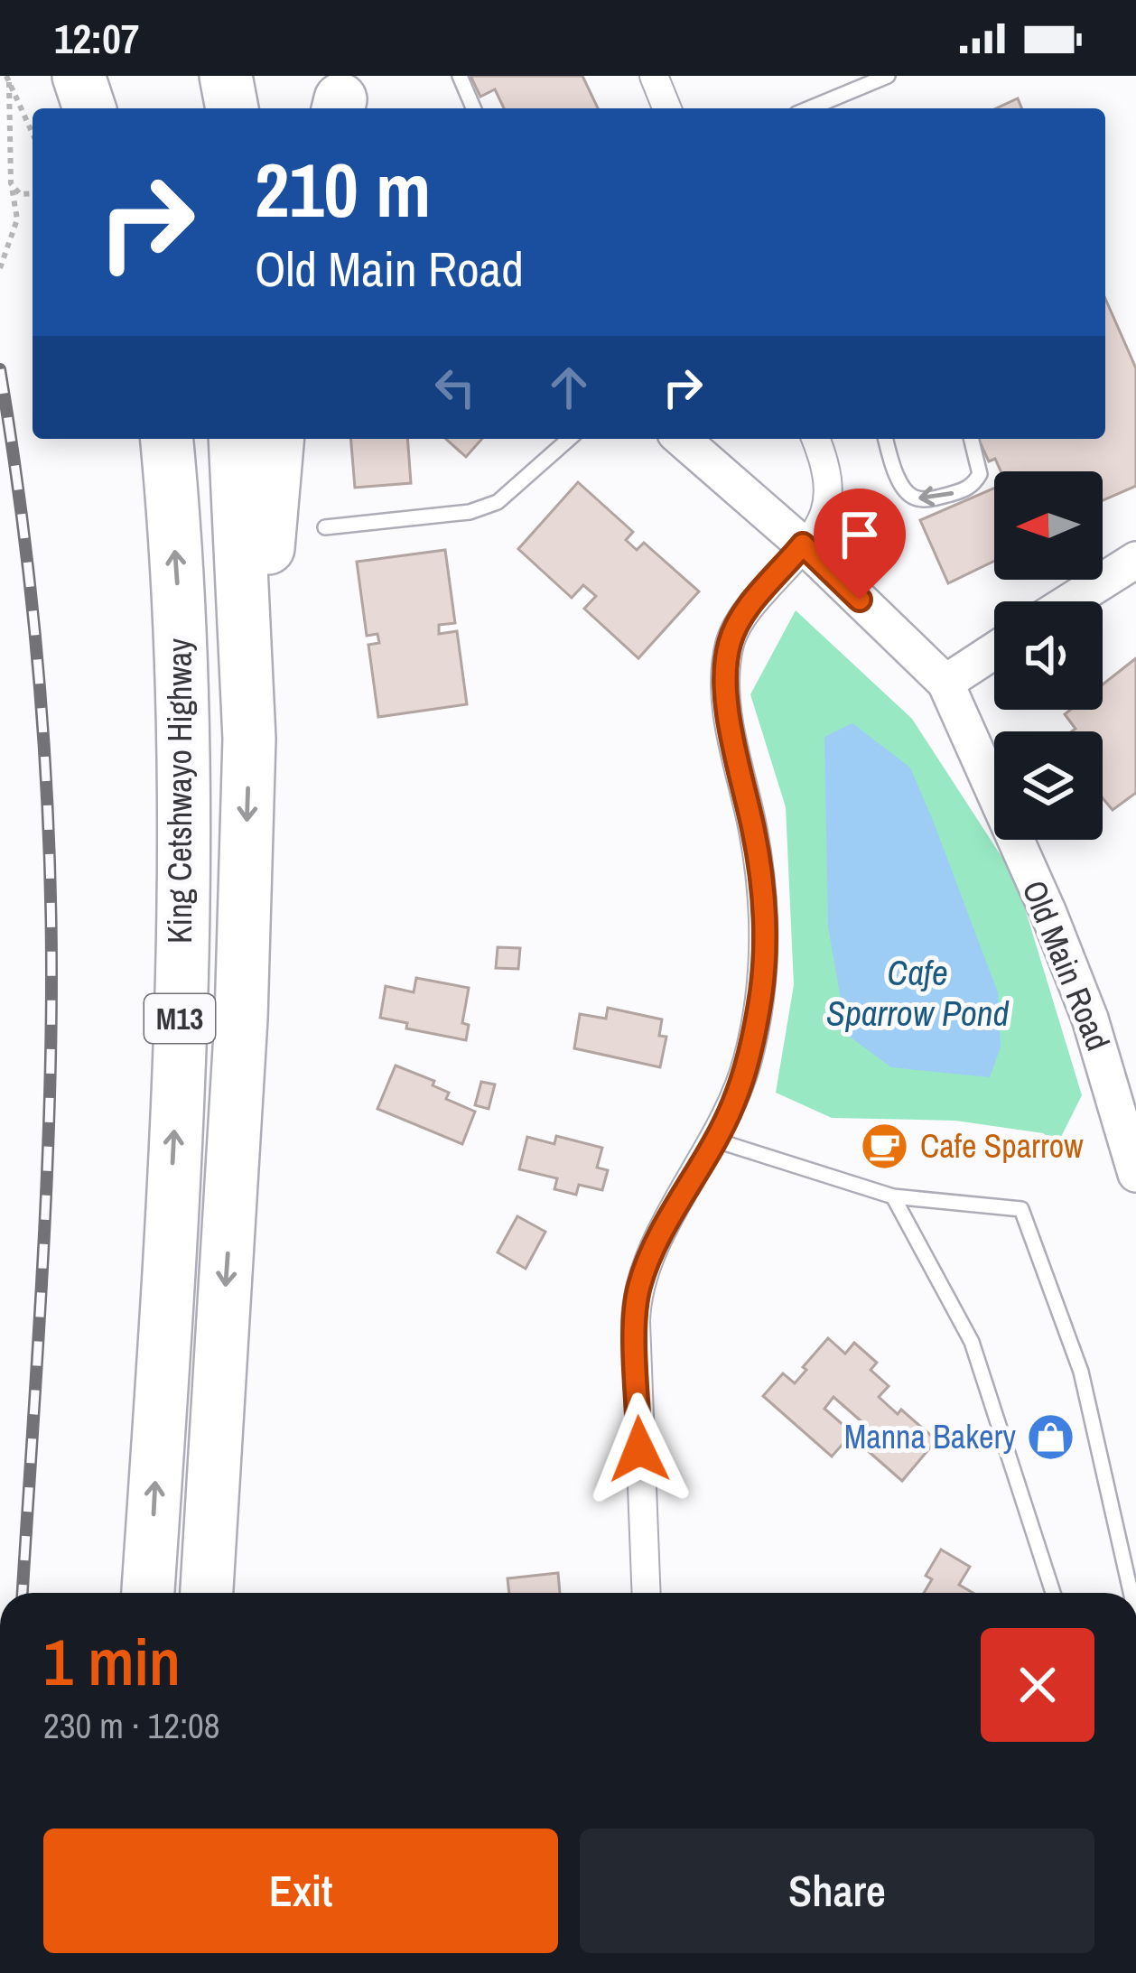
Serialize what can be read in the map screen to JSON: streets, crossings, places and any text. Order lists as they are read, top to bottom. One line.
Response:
{"streets":{"highway":["King Cetshwayo Highway","M13"],"street":["Old Main Road"]},"water":["Cafe Sparrow Pond"],"places":{"cafe":["Cafe Sparrow"],"shop":["Manna Bakery"]},"north":"left","page":{"status":"12:07","turn":["210 m","Old Main Road"],"heading":["1 min","230 m · 12:08"],"buttons":["Exit","Share"]}}
